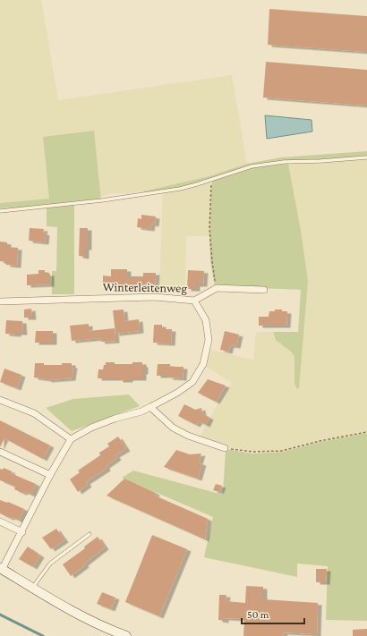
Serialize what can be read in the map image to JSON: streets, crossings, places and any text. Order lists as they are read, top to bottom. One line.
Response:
{"streets":{"street":["Winterleitenweg"]},"scale_bar":"50 m"}
